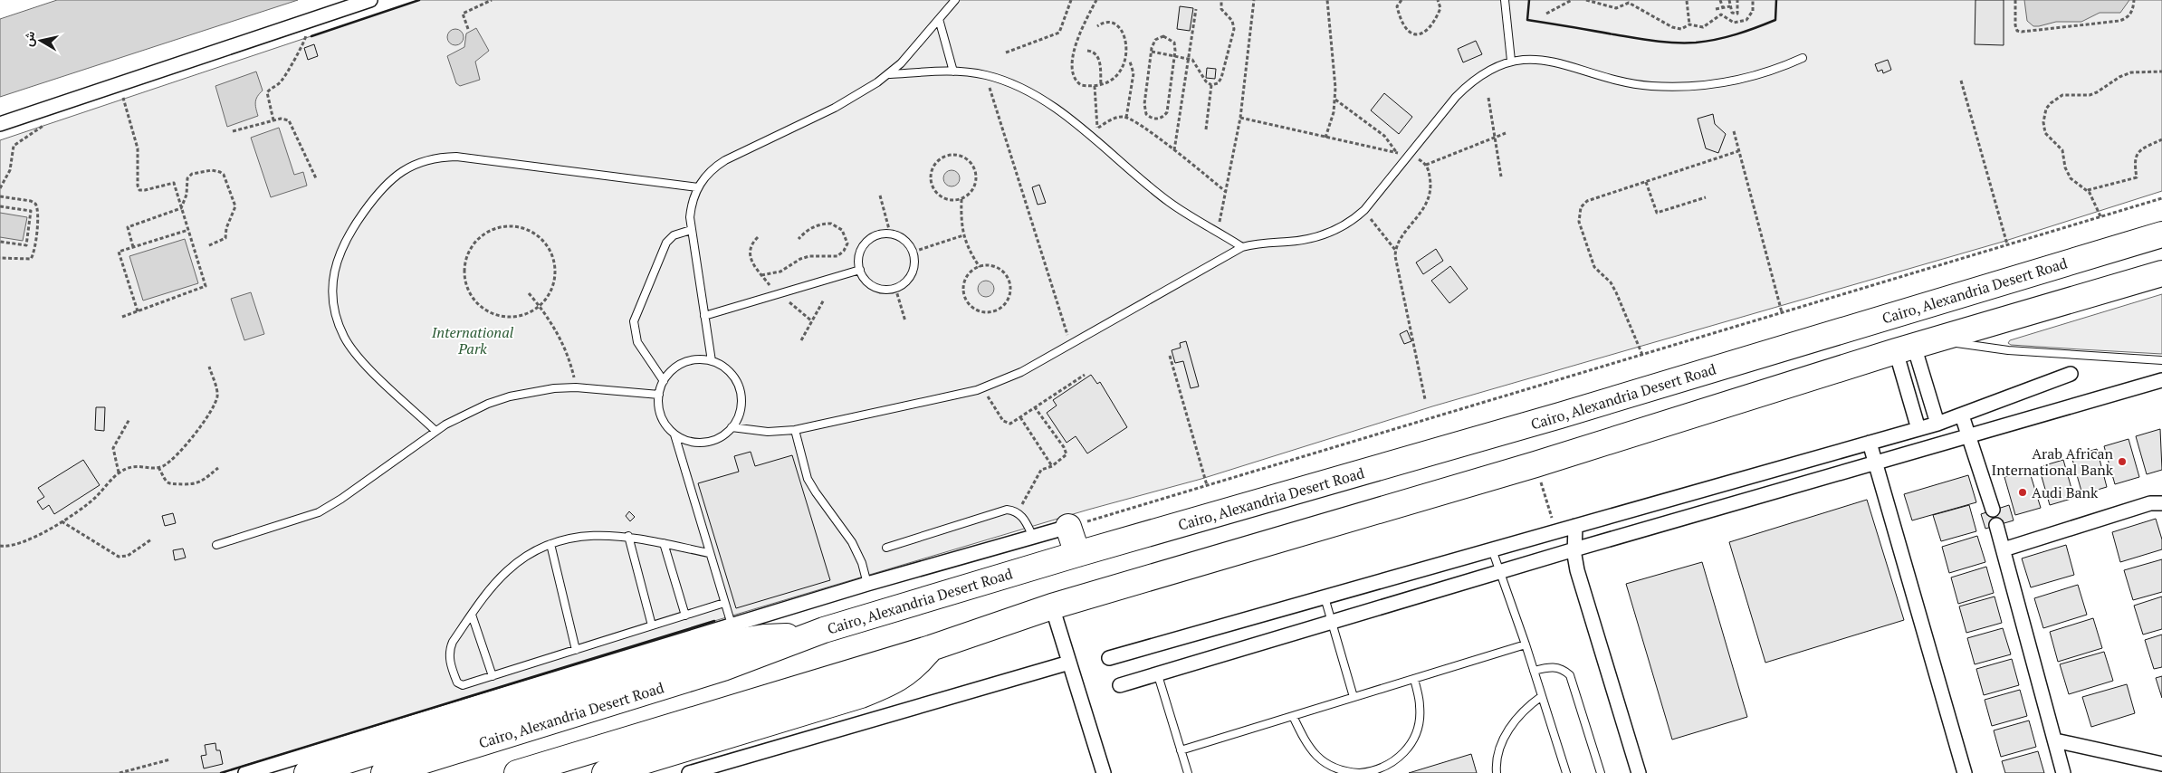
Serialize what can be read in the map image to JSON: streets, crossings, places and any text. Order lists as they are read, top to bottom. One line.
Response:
{"streets":{"highway":["Cairo, Alexandria Desert Road"]},"parks":["International Park"],"places":["Arab African International Bank","Audi Bank"],"north":"left"}
